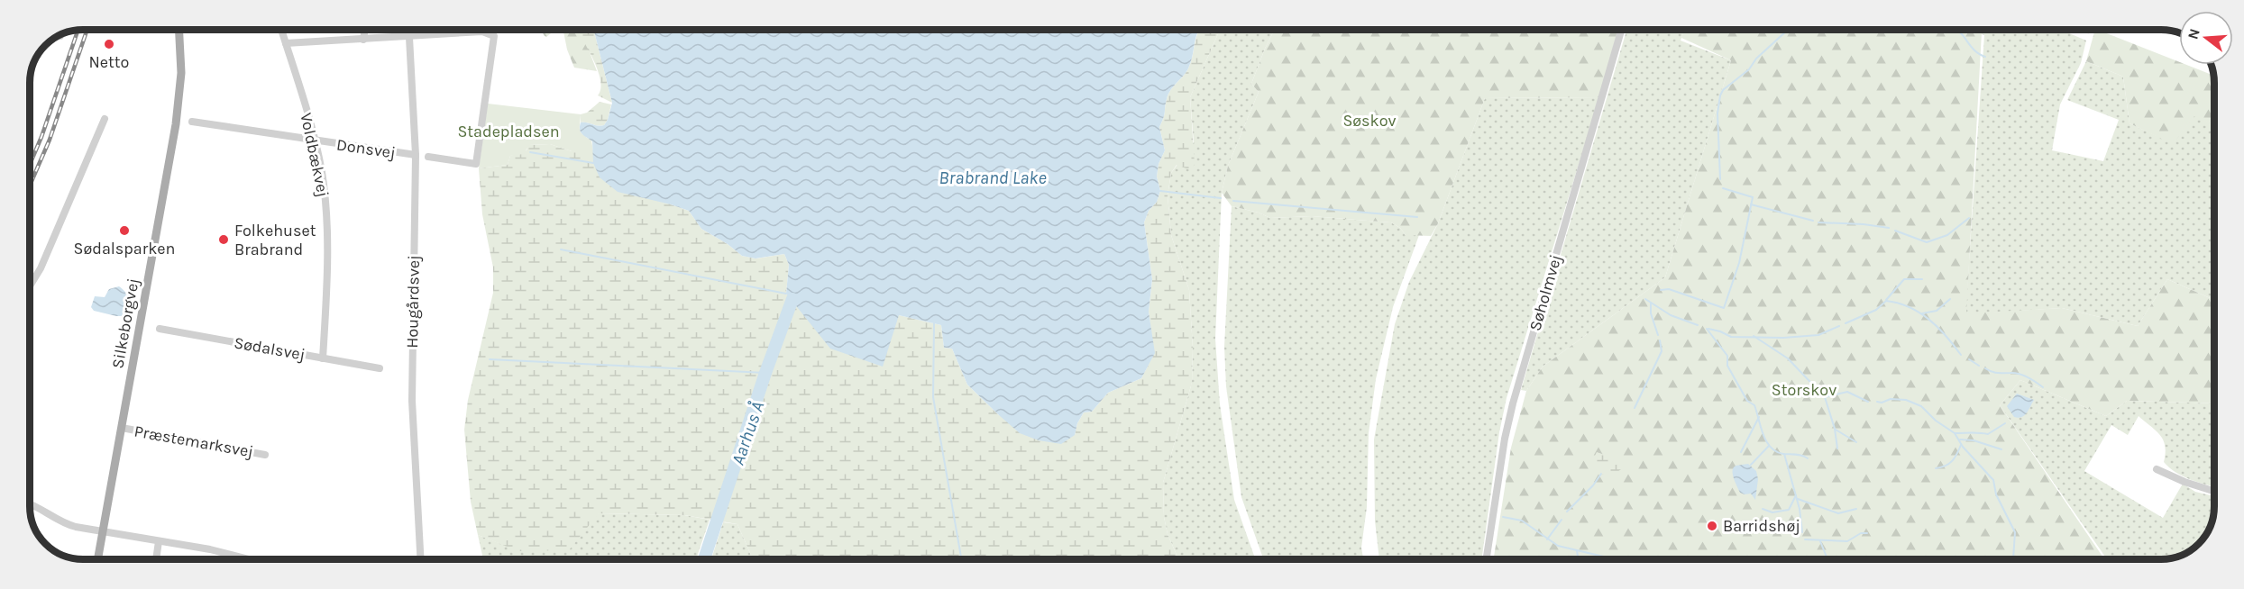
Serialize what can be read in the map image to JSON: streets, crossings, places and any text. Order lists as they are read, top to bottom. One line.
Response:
{"streets":{"main road":["Silkeborgvej"],"street":["Donsvej","Voldbækvej","Søholmvej","Hougårdsvej","Sødalsvej","Præstemarksvej"]},"crossings":[["Donsvej","Voldbækvej"],["Donsvej","Hougårdsvej"],["Voldbækvej","Sødalsvej"],["Silkeborgvej","Præstemarksvej"]],"water":["Brabrand Lake","Aarhus Å"],"parks":["Søskov","Stadepladsen","Storskov"],"places":["Netto","Sødalsparken","Folkehuset Brabrand","Barridshøj"],"north":"left"}
